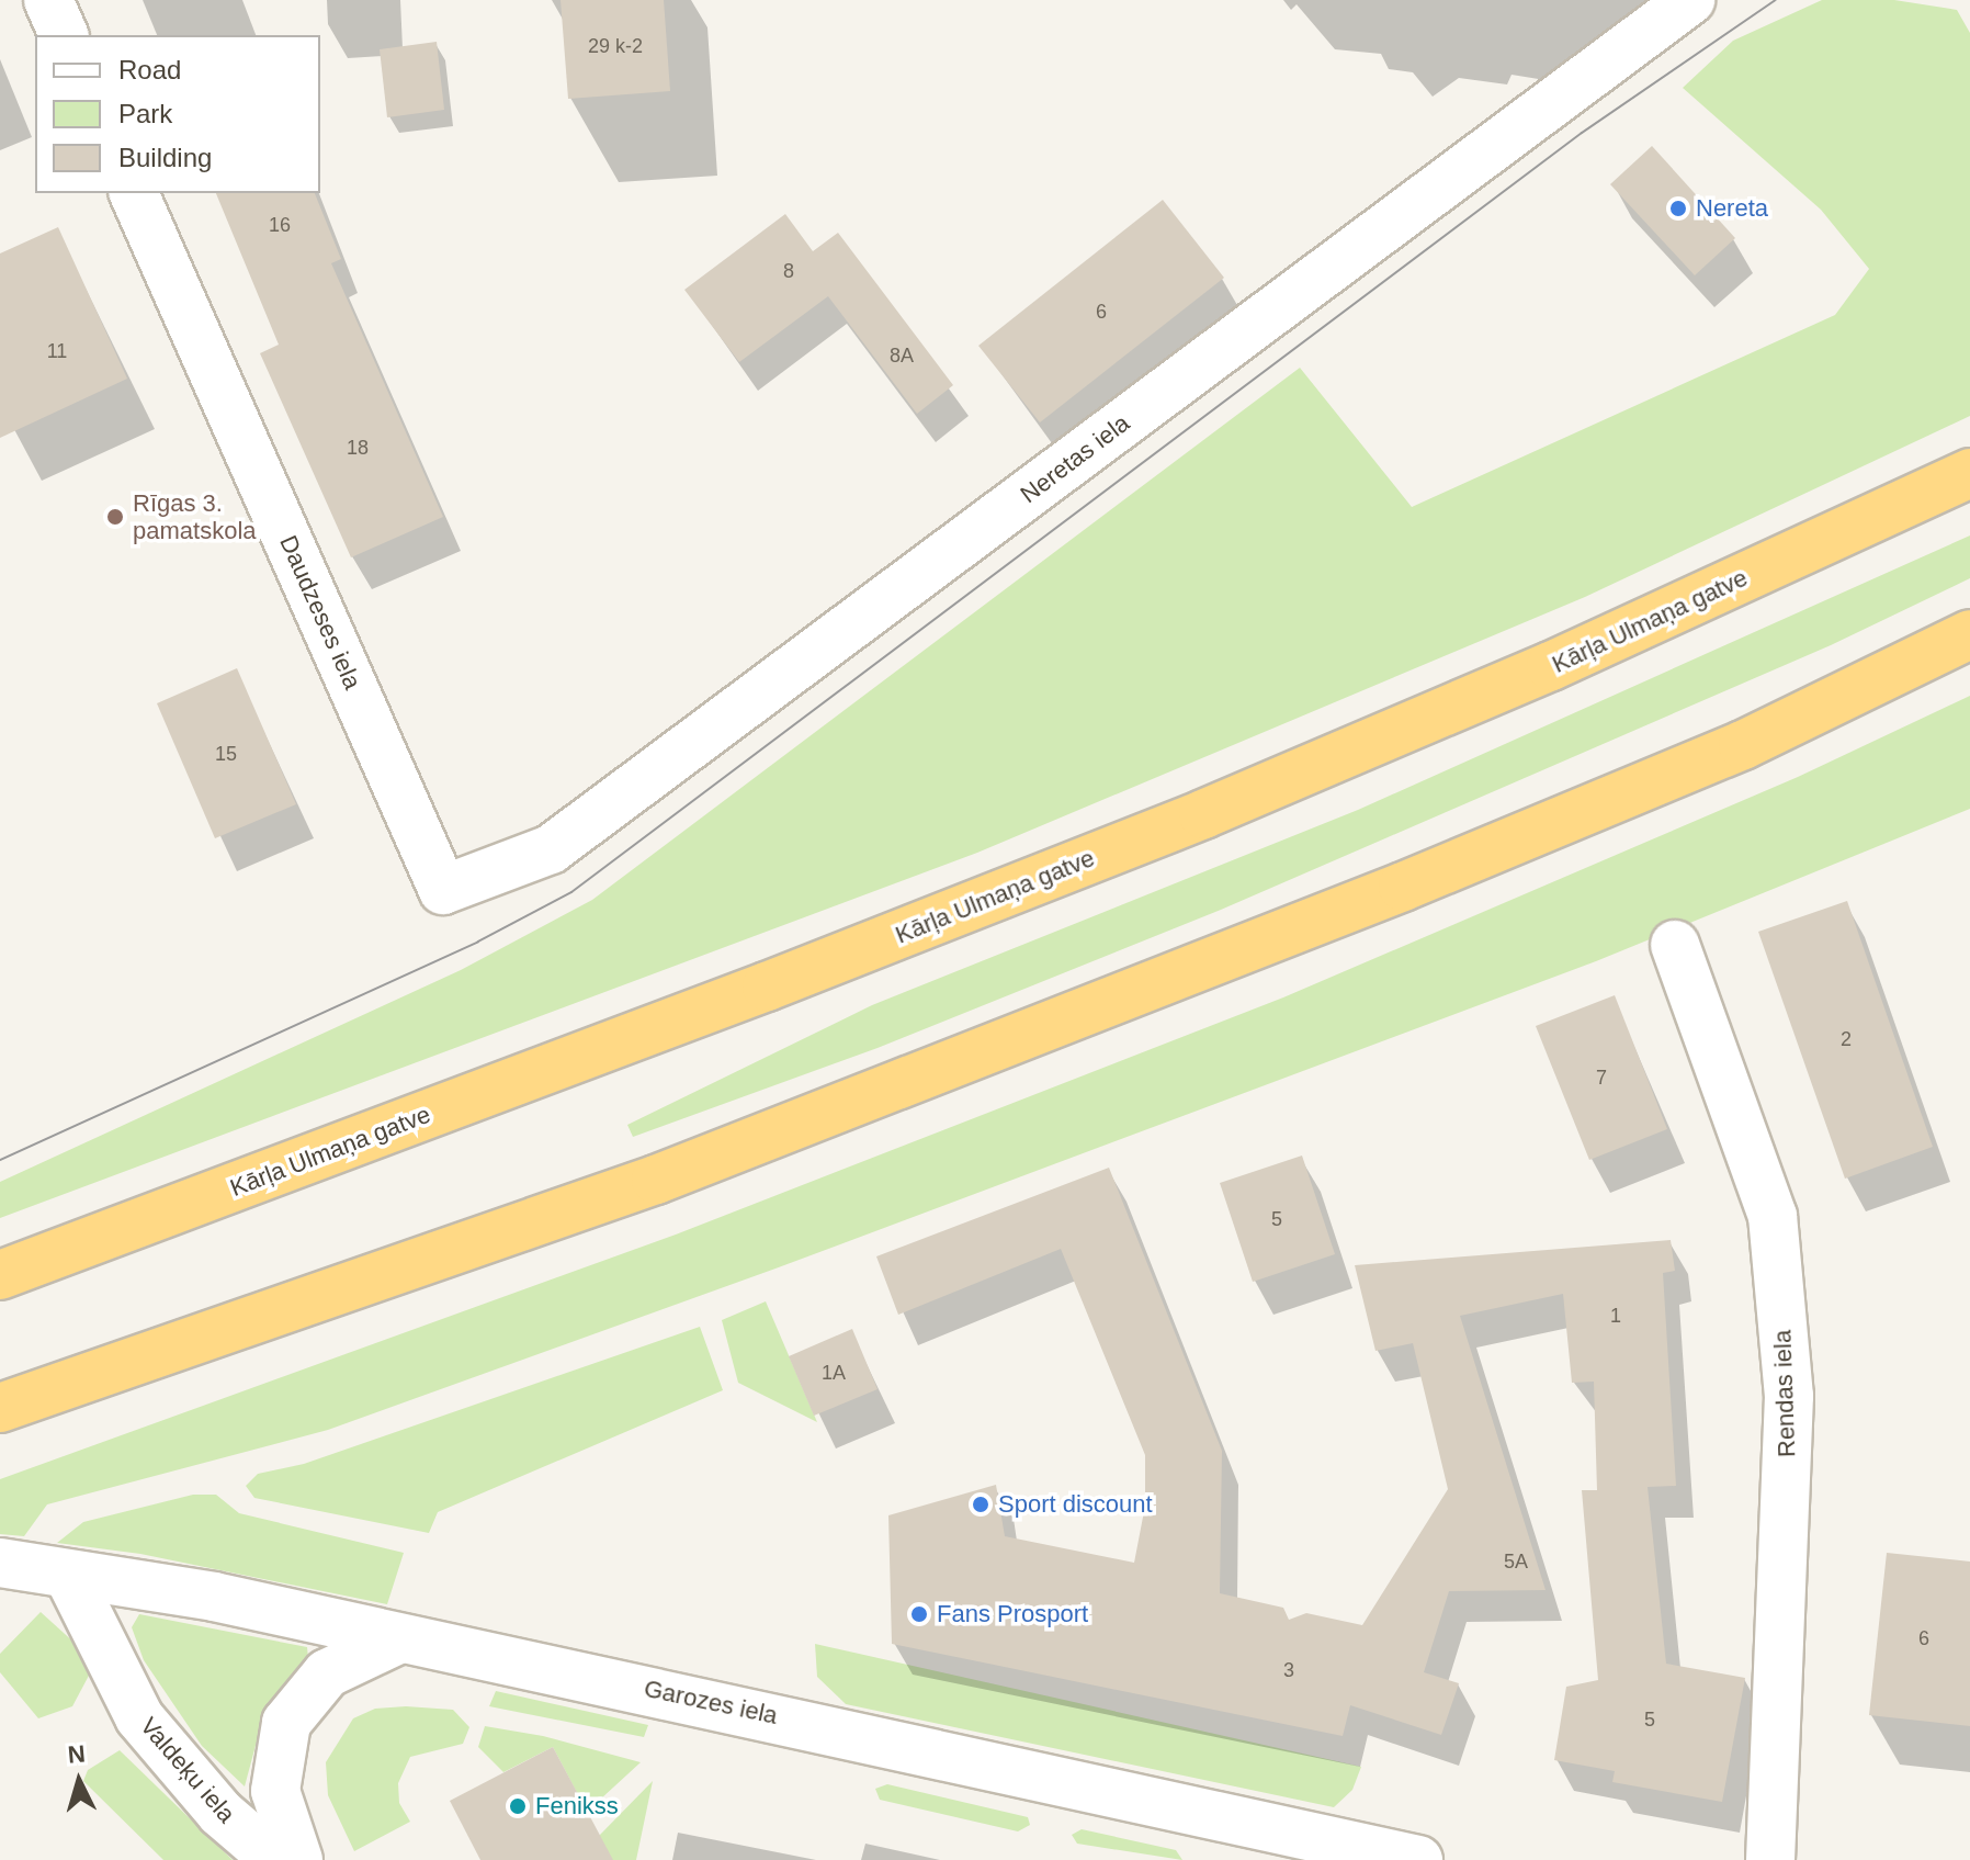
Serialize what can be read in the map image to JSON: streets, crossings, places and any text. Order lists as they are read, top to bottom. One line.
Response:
{"streets":{"highway":["Kārļa Ulmaņa gatve"],"street":["Neretas iela","Daudzeses iela","Rendas iela","Garozes iela","Valdeķu iela"]},"crossings":[["Neretas iela","Daudzeses iela"],["Garozes iela","Valdeķu iela"]],"places":["Nereta","Rīgas 3. pamatskola","Sport discount","Fans Prosport","Fenikss"],"house_numbers":["29 k-2","16","8","6","11","8A","18","15","2","7","5","1","1A","5A","6","3","5"],"legend":["Road","Park","Building"],"north":"top"}
